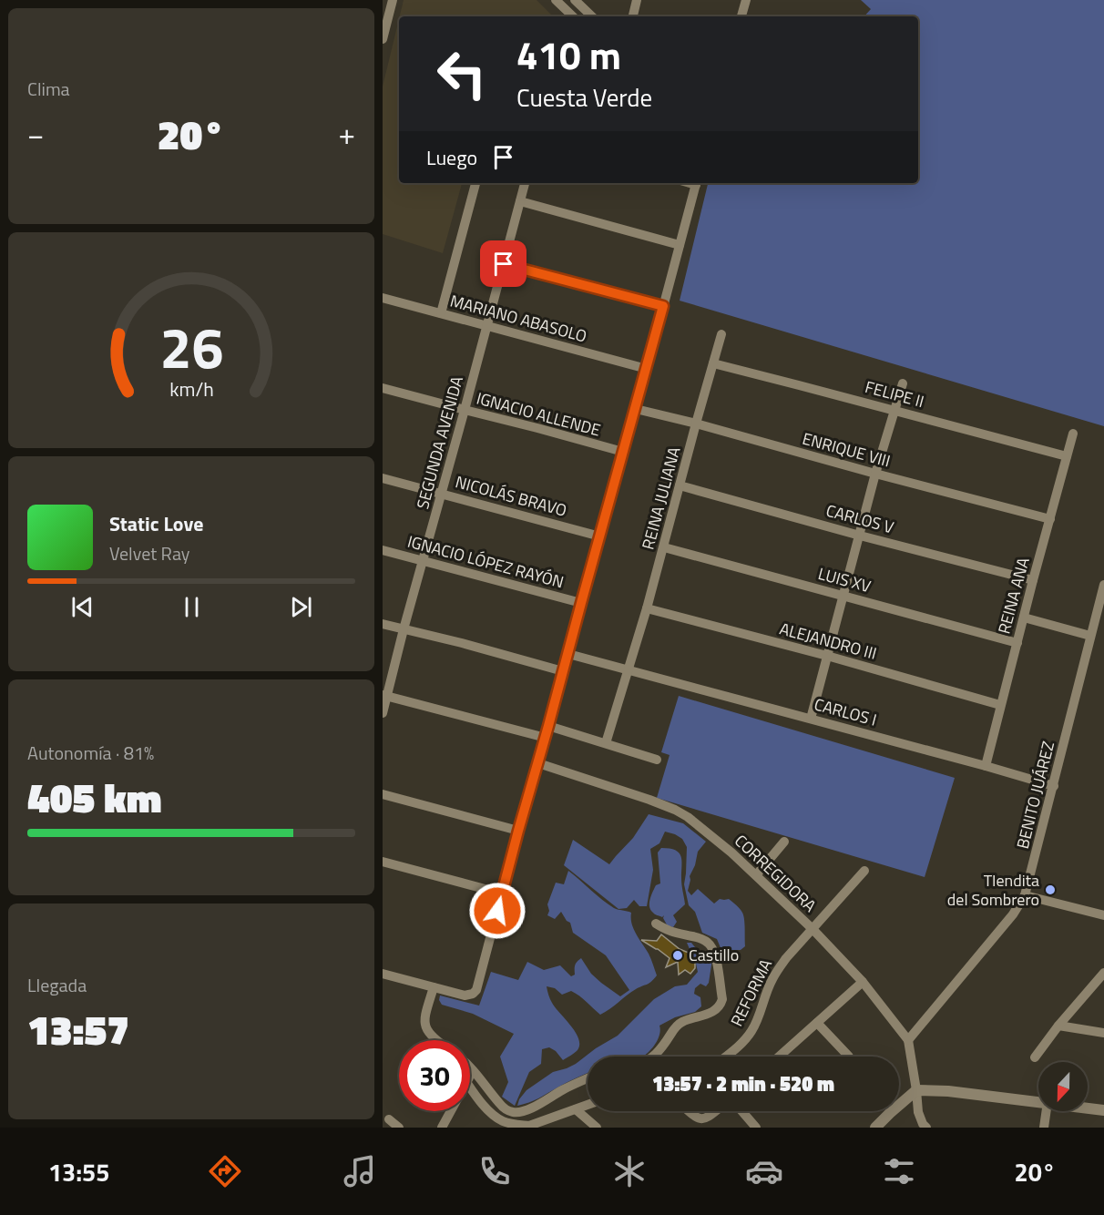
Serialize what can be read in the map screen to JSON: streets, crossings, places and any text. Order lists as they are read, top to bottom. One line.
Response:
{"streets":{"street":["MARIANO ABASOLO","FELIPE II","IGNACIO ALLENDE","SEGUNDA AVENIDA","ENRIQUE VIII","NICOLÁS BRAVO","REINA JULIANA","CARLOS V","IGNACIO LÓPEZ RAYÓN","LUIS XV","REINA ANA","ALEJANDRO III","CARLOS I","BENITO JUÁREZ","CORREGIDORA","REFORMA"]},"crossings":[["MARIANO ABASOLO","SEGUNDA AVENIDA"],["FELIPE II","REINA JULIANA"],["FELIPE II","REINA ANA"],["IGNACIO ALLENDE","SEGUNDA AVENIDA"],["SEGUNDA AVENIDA","NICOLÁS BRAVO"],["SEGUNDA AVENIDA","IGNACIO LÓPEZ RAYÓN"],["ENRIQUE VIII","REINA JULIANA"],["ENRIQUE VIII","REINA ANA"],["REINA JULIANA","CARLOS V"],["REINA JULIANA","LUIS XV"],["REINA JULIANA","ALEJANDRO III"],["REINA JULIANA","CARLOS I"],["CARLOS V","REINA ANA"],["LUIS XV","REINA ANA"],["REINA ANA","ALEJANDRO III"],["REINA ANA","CARLOS I"],["CARLOS I","BENITO JUÁREZ"],["BENITO JUÁREZ","CORREGIDORA"],["CORREGIDORA","REFORMA"]],"places":["TIendita del Sombrero","Castillo"],"north":"bottom","page":{"tile":["Clima",["Autonomía · 81%","405 km"],["Llegada","13:57"]],"turn":["410 m","Cuesta Verde"],"heat":["−","20°","+"],"then":"Luego","song":["Static Love","Velvet Ray"],"limit":"30","trip":"13:57 · 2 min · 520 m","tabs":["13:55","20°"],"gauge":["26","km/h"]}}
